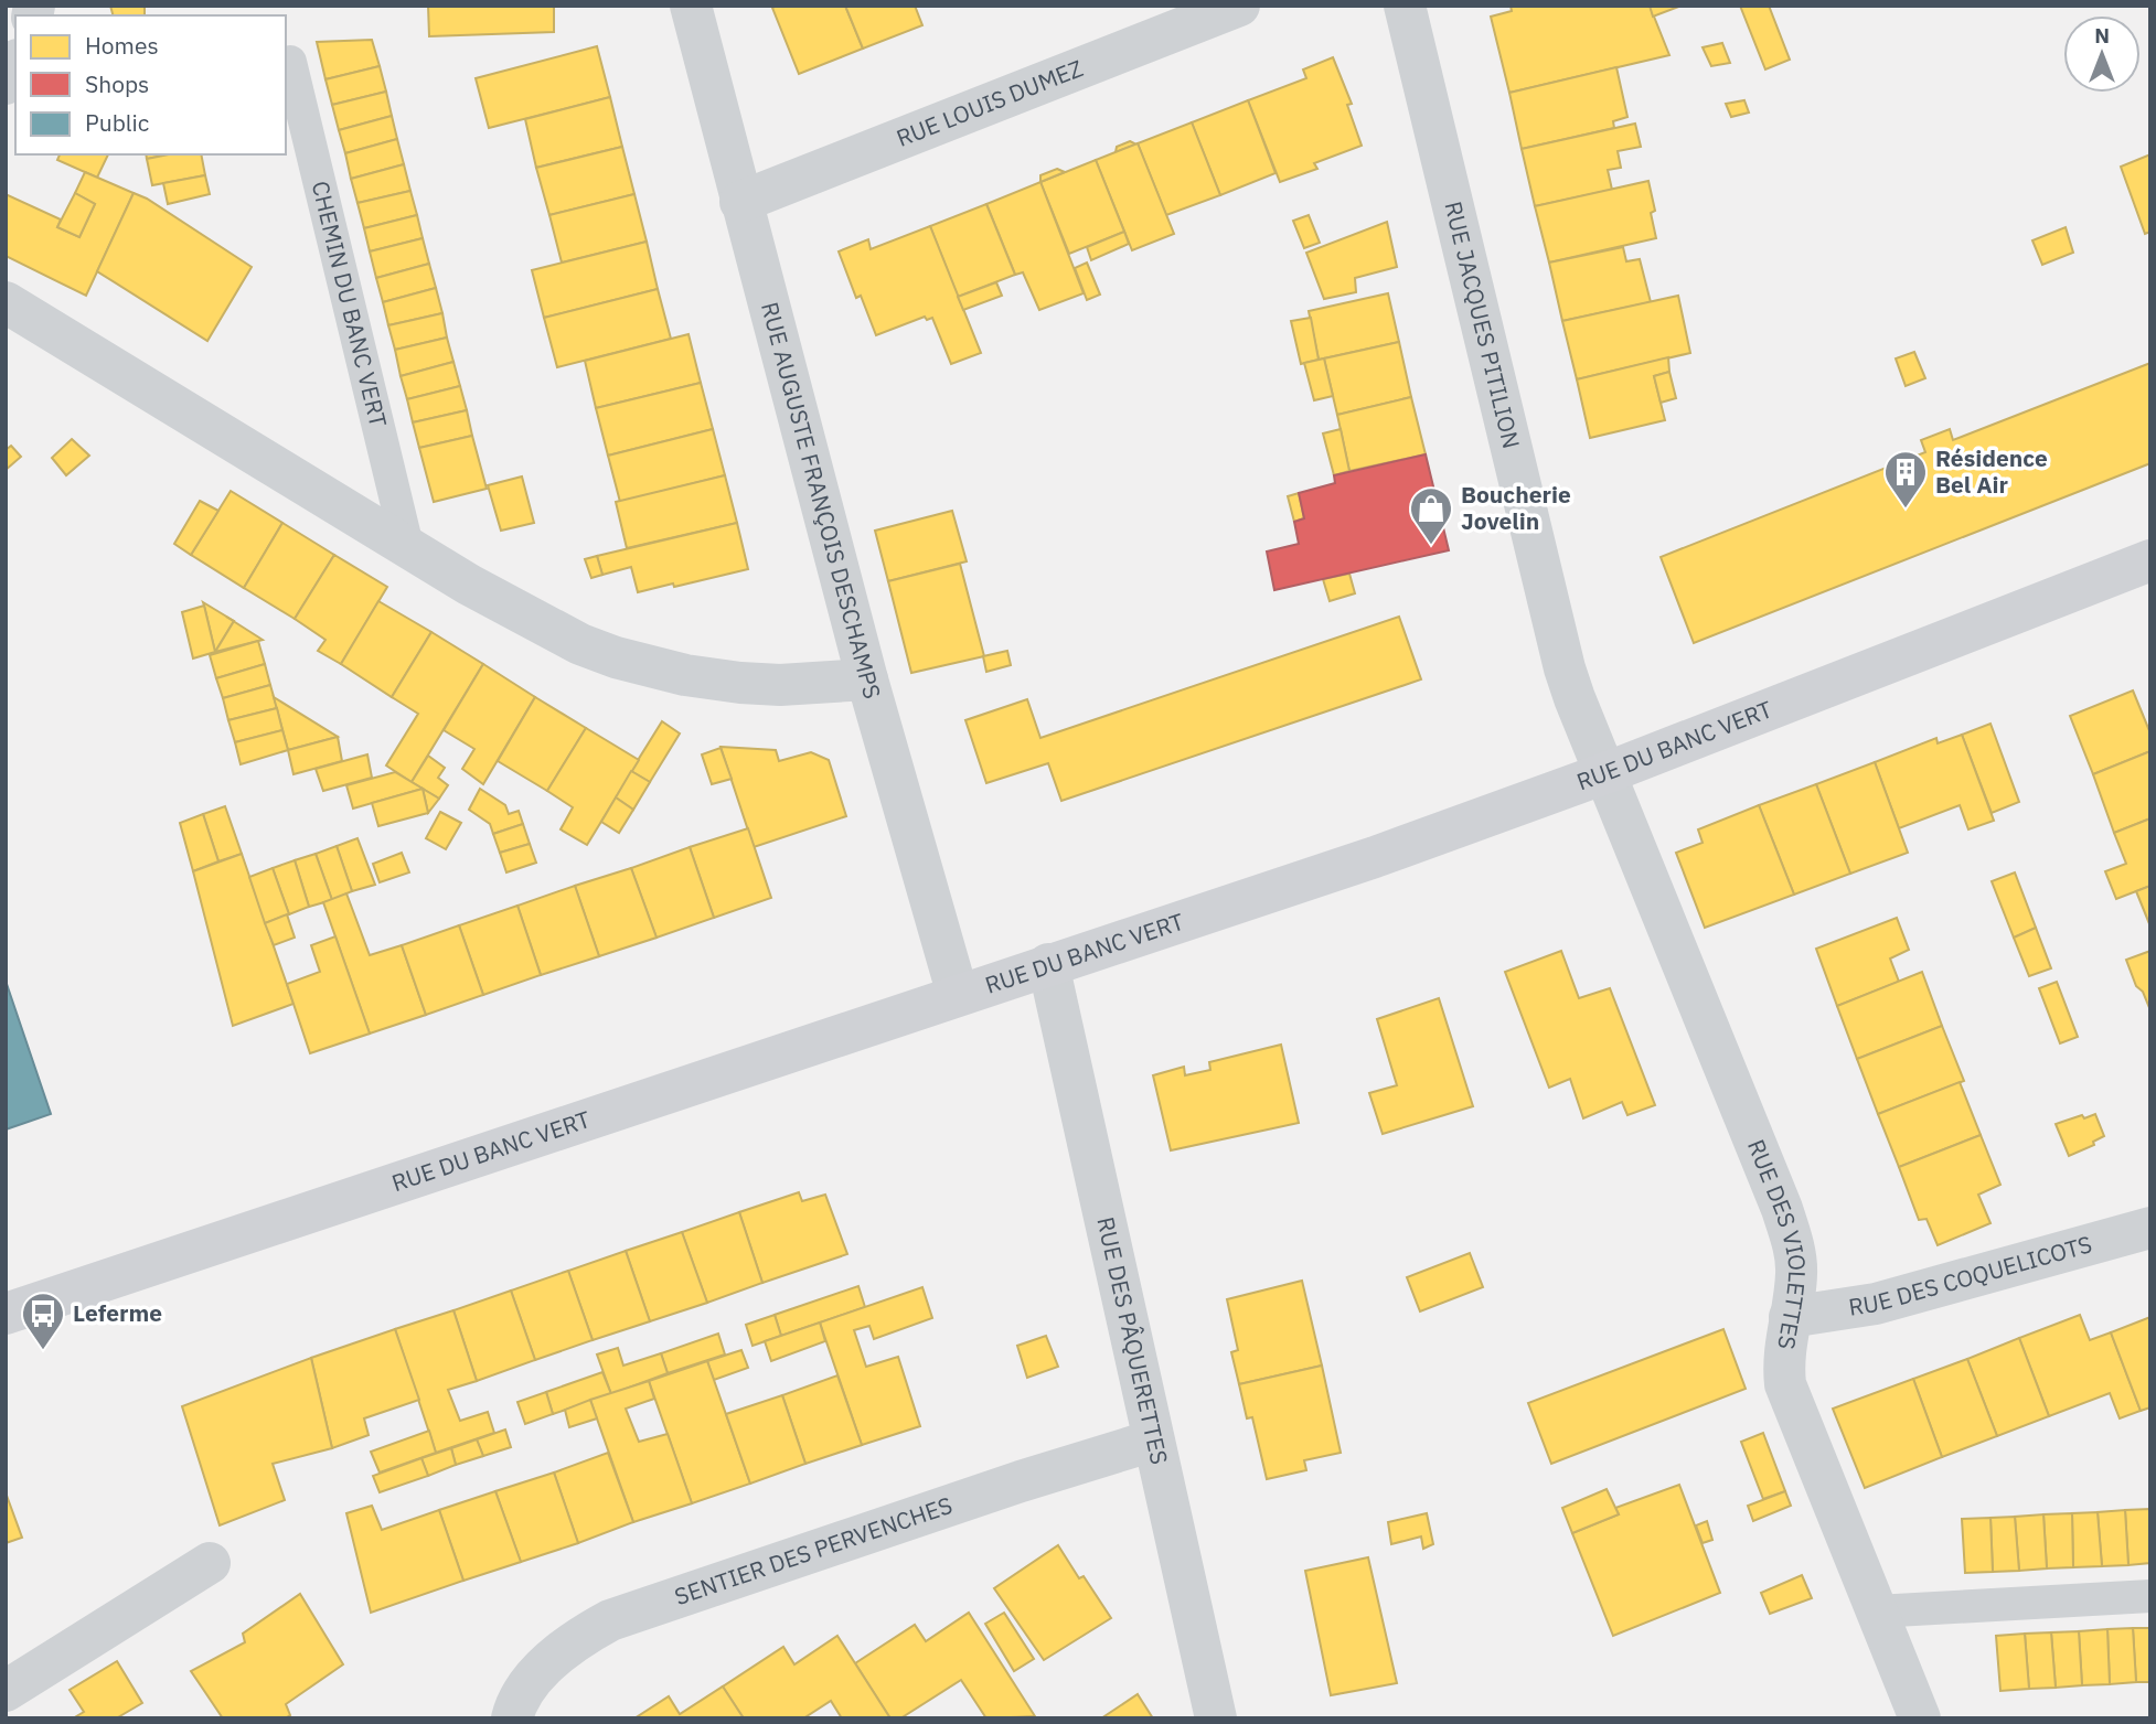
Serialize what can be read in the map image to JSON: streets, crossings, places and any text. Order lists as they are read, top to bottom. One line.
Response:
{"streets":{"street":["RUE LOUIS DUMEZ","RUE JACQUES PITILION","RUE AUGUSTE FRANÇOIS DESCHAMPS","RUE DU BANC VERT","RUE DES VIOLETTES","RUE DES COQUELICOTS","RUE DES PÂQUERETTES","SENTIER DES PERVENCHES"],"lane":["CHEMIN DU BANC VERT"]},"crossings":[["RUE LOUIS DUMEZ","RUE AUGUSTE FRANÇOIS DESCHAMPS"],["RUE JACQUES PITILION","RUE DU BANC VERT"],["RUE JACQUES PITILION","RUE DES VIOLETTES"],["RUE AUGUSTE FRANÇOIS DESCHAMPS","RUE DU BANC VERT"],["RUE DU BANC VERT","RUE DES VIOLETTES"],["RUE DU BANC VERT","RUE DES PÂQUERETTES"],["RUE DES VIOLETTES","RUE DES COQUELICOTS"],["RUE DES PÂQUERETTES","SENTIER DES PERVENCHES"]],"places":{"building":["Résidence Bel Air"],"shop":["Boucherie Jovelin"],"bus stop":["Leferme"]},"legend":["Homes","Shops","Public"],"north":"top"}
